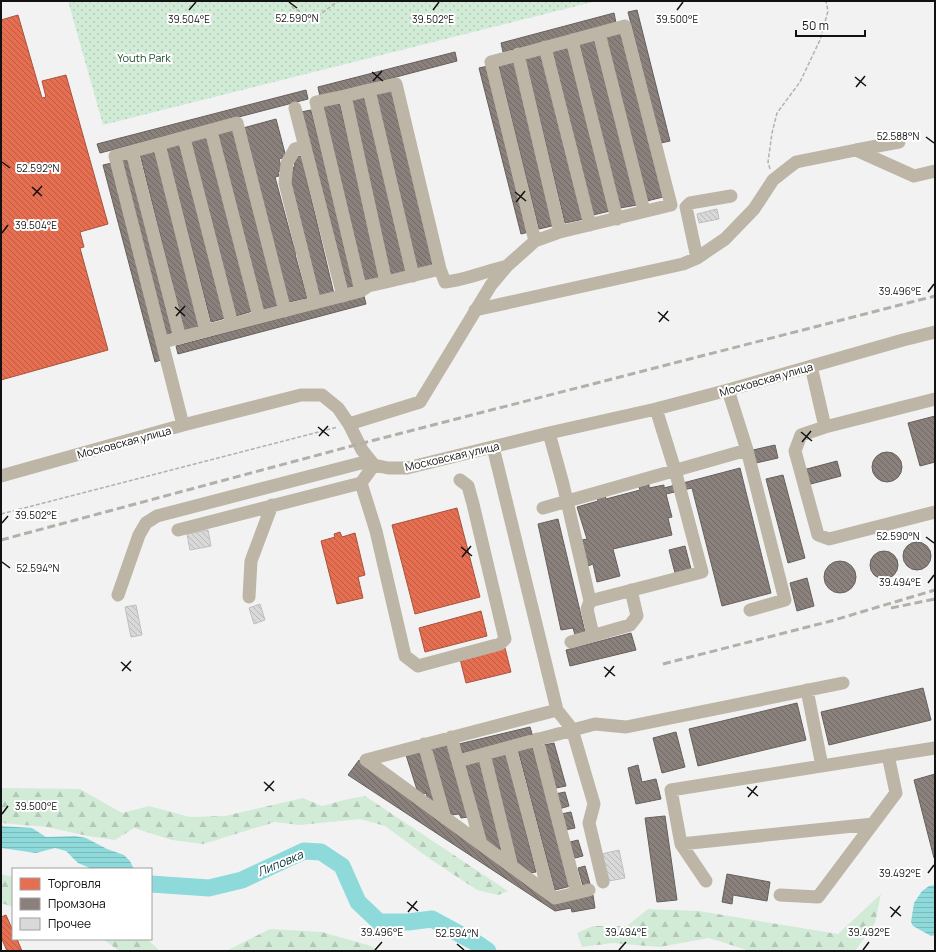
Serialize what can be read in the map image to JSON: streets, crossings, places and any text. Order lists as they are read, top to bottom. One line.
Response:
{"streets":{"street":["Московская улица"]},"water":["Липовка"],"parks":["Youth Park"],"legend":["Торговля","Промзона","Прочее"],"scale_bar":"50 m","coordinates":["52.590°N","39.504°E","39.502°E","39.500°E","52.588°N","52.592°N","39.496°E","52.594°N","39.494°E","39.492°E"]}
